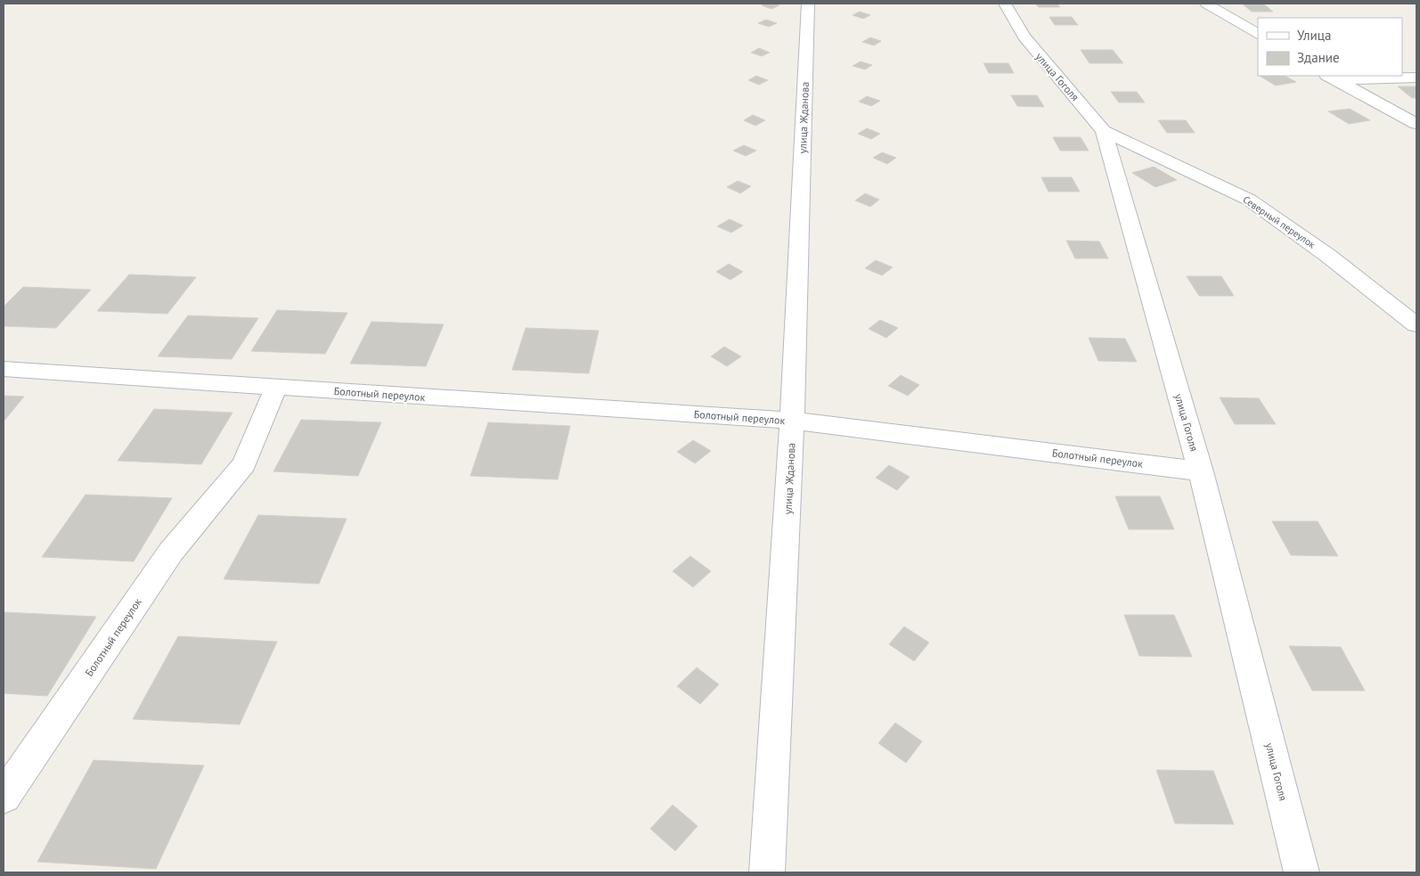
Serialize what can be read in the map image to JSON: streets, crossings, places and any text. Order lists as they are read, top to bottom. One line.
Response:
{"streets":{"street":["улица Гоголя","улица Жданова","Северный переулок","Болотный переулок"]},"crossings":[["улица Гоголя","Северный переулок"],["улица Гоголя","Болотный переулок"],["улица Жданова","Болотный переулок"]],"legend":["Улица","Здание"]}
